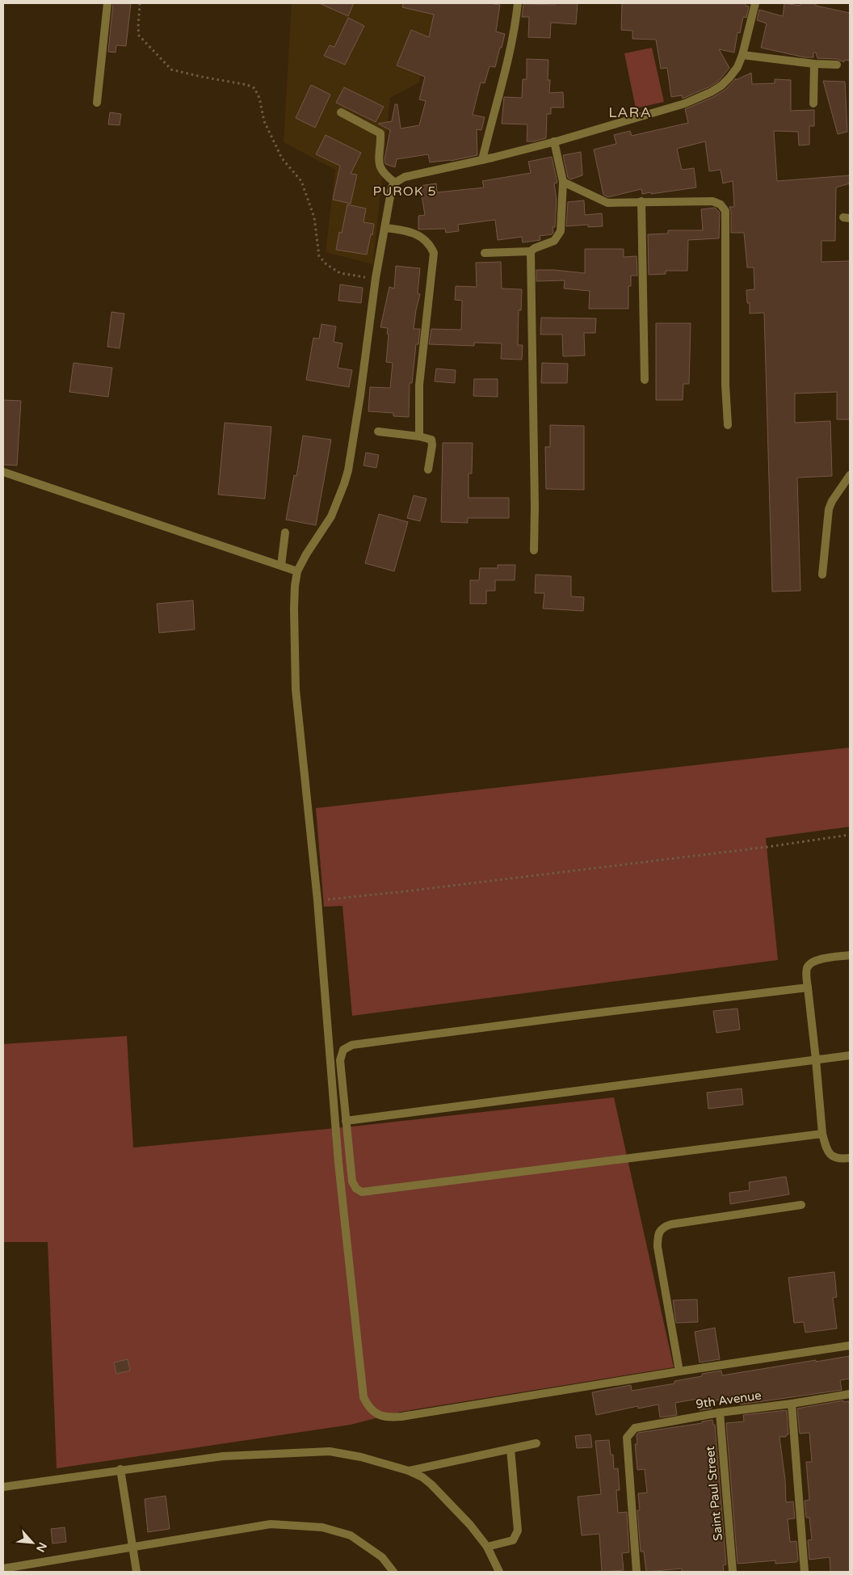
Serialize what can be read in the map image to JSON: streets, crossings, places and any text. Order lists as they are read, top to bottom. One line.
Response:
{"streets":{"street":["9th Avenue","Saint Paul Street"]},"crossings":[["9th Avenue","Saint Paul Street"]],"districts":["LARA","PUROK 5"],"north":"bottom right"}
